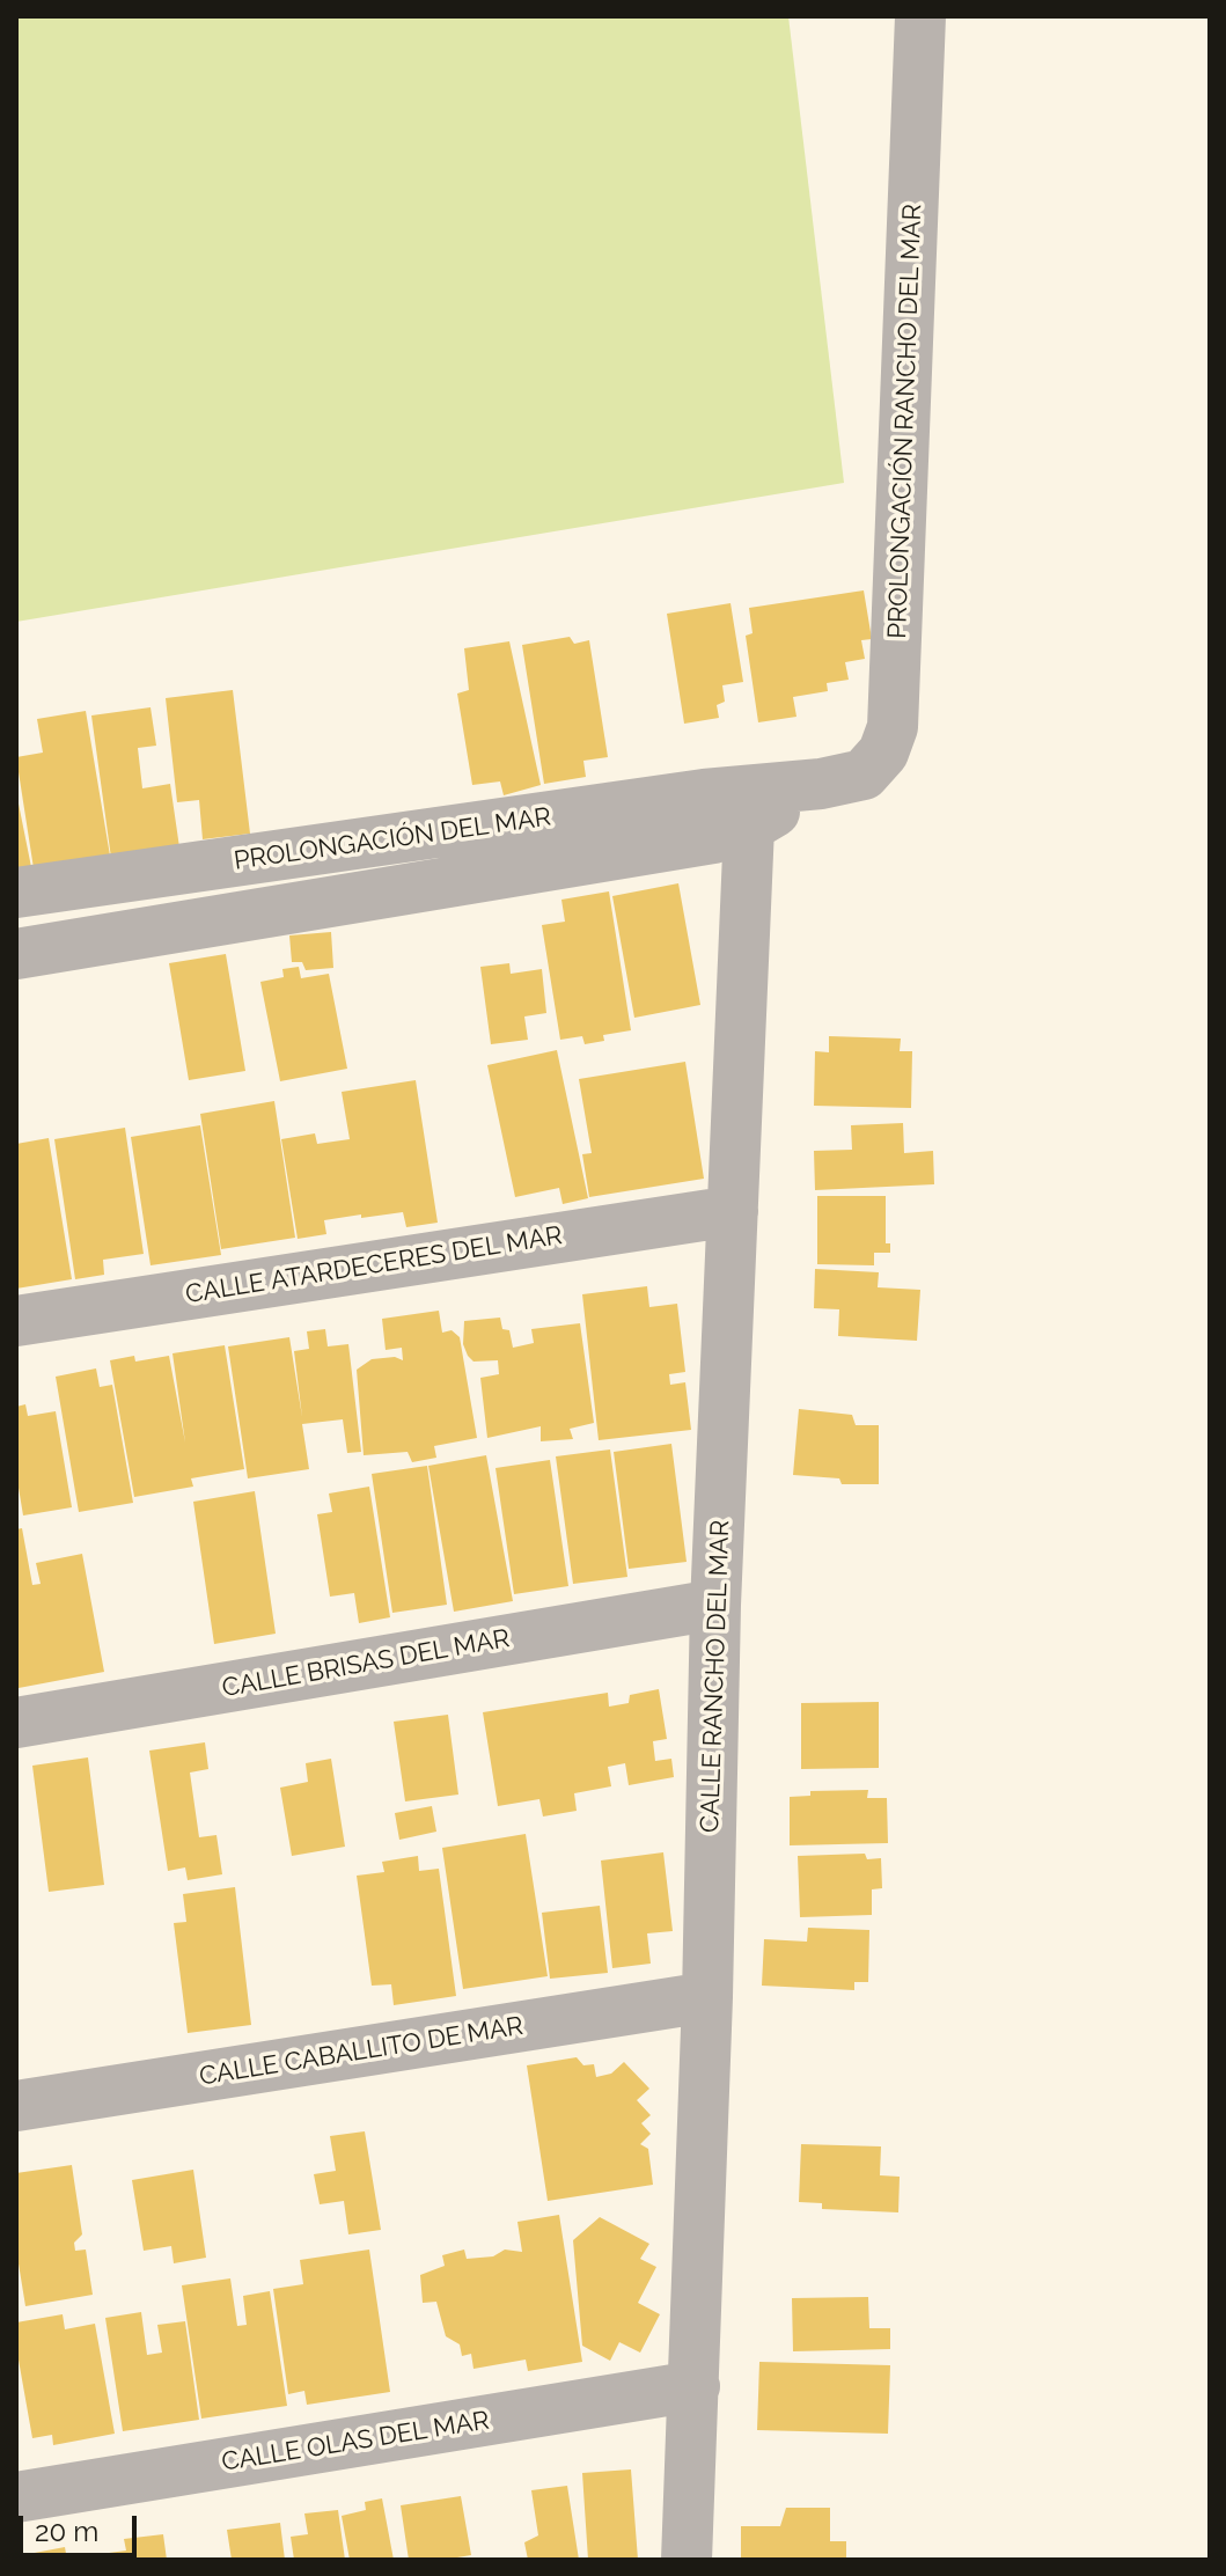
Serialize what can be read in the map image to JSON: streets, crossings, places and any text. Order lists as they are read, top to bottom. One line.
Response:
{"streets":{"street":["PROLONGACIÓN RANCHO DEL MAR","PROLONGACIÓN DEL MAR","CALLE ATARDECERES DEL MAR","CALLE BRISAS DEL MAR","CALLE RANCHO DEL MAR","CALLE CABALLITO DE MAR","CALLE OLAS DEL MAR"]},"crossings":[["PROLONGACIÓN RANCHO DEL MAR","PROLONGACIÓN DEL MAR"],["PROLONGACIÓN RANCHO DEL MAR","CALLE RANCHO DEL MAR"],["PROLONGACIÓN DEL MAR","CALLE RANCHO DEL MAR"],["CALLE ATARDECERES DEL MAR","CALLE RANCHO DEL MAR"],["CALLE BRISAS DEL MAR","CALLE RANCHO DEL MAR"],["CALLE RANCHO DEL MAR","CALLE CABALLITO DE MAR"],["CALLE RANCHO DEL MAR","CALLE OLAS DEL MAR"]],"scale_bar":"20 m"}
